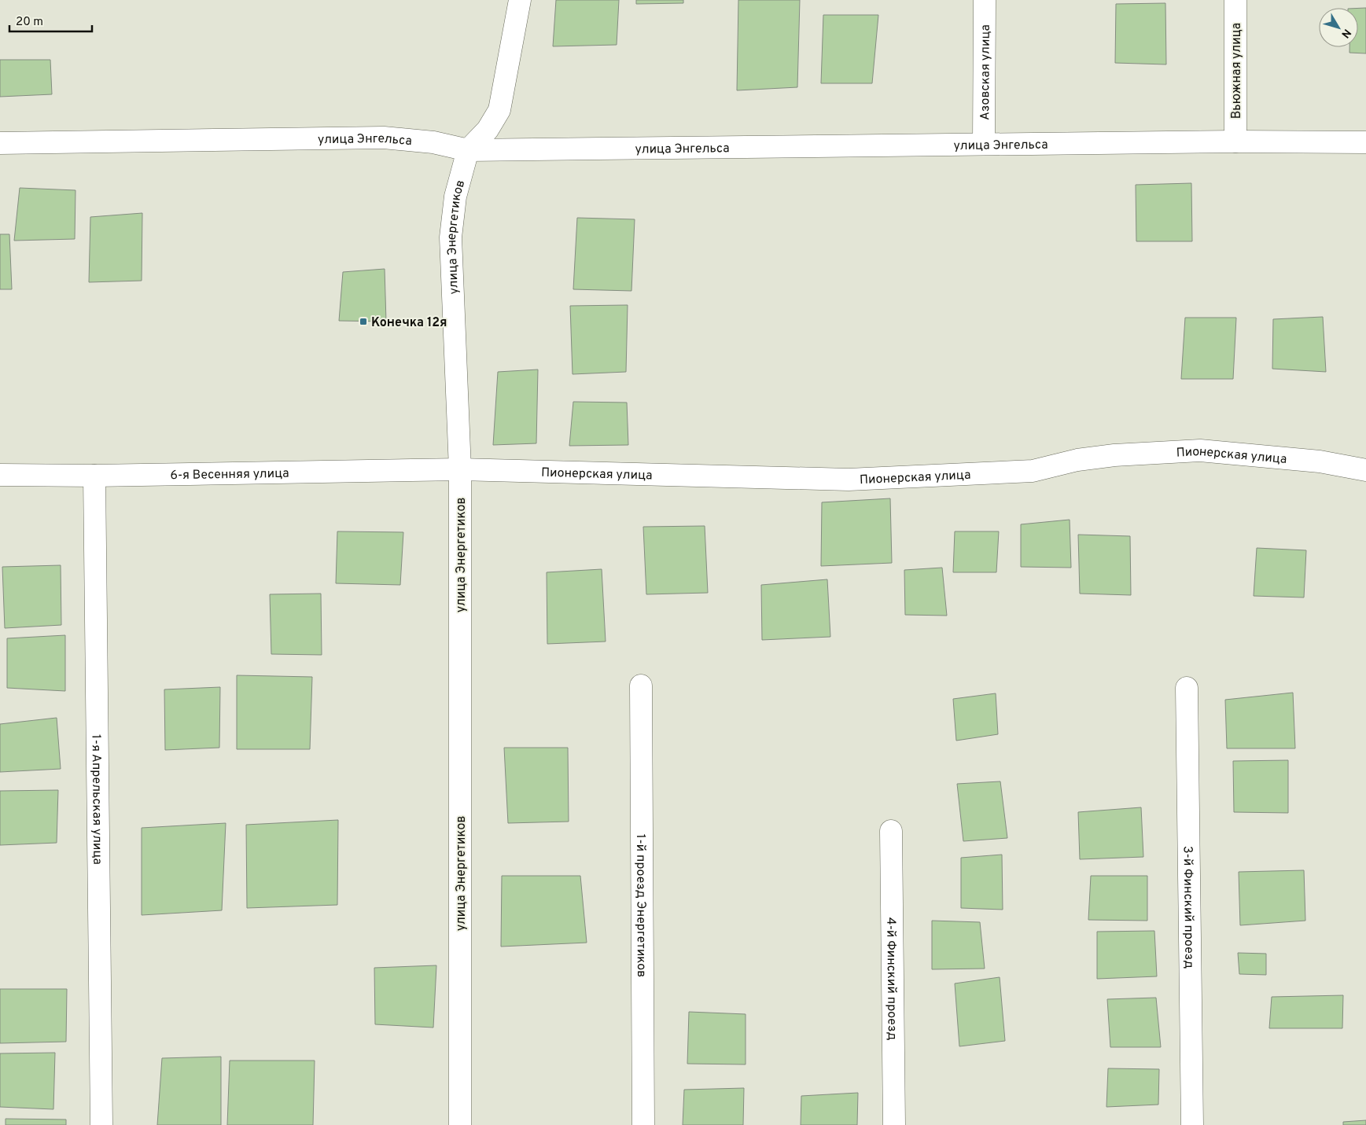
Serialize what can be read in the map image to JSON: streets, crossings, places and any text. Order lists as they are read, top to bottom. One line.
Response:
{"streets":{"street":["Вьюжная улица","Азовская улица","улица Энгельса","улица Энергетиков","Пионерская улица","6-я Весенняя улица","1-я Апрельская улица","1-й проезд Энергетиков","3-й Финский проезд","4-й Финский проезд"]},"crossings":[["Вьюжная улица","улица Энгельса"],["Азовская улица","улица Энгельса"],["улица Энгельса","улица Энергетиков"],["улица Энергетиков","Пионерская улица"],["улица Энергетиков","6-я Весенняя улица"],["Пионерская улица","6-я Весенняя улица"],["6-я Весенняя улица","1-я Апрельская улица"]],"places":{"transit":["Конечка 12я"]},"scale_bar":"20 m","north":"bottom right"}
